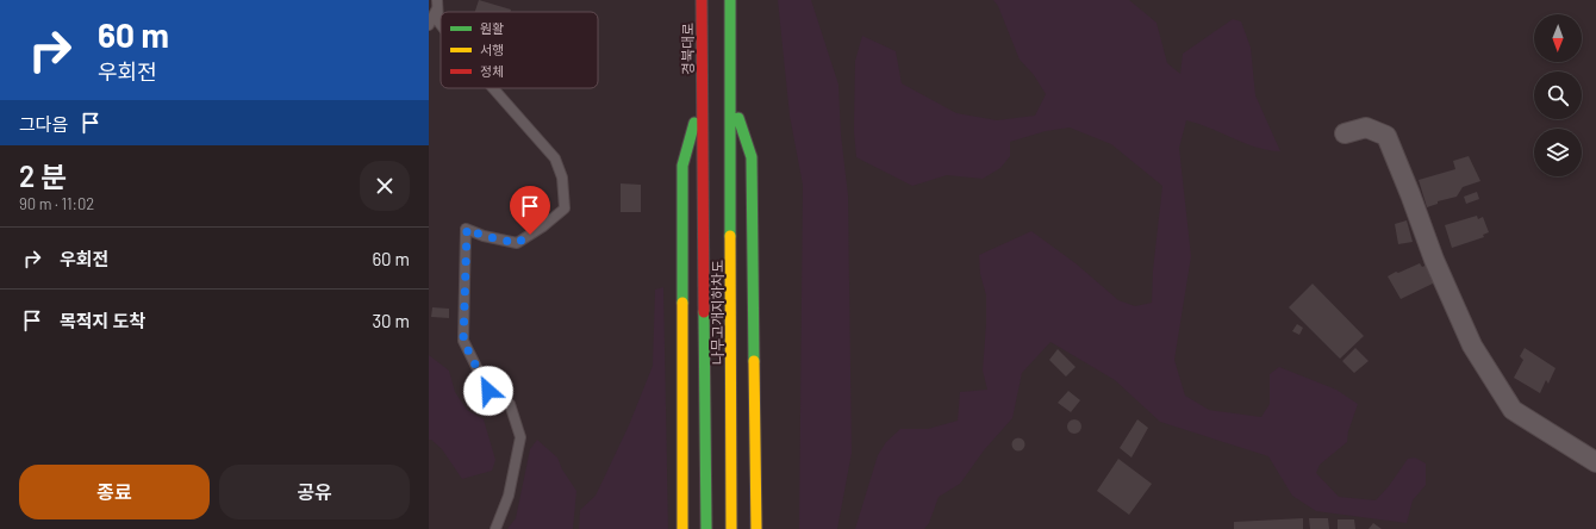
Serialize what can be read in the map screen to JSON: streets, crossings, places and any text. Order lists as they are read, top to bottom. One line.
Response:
{"streets":{"highway":["경북대로","나무고개지하차도"]},"crossings":[["경북대로","나무고개지하차도"]],"legend":["원활","서행","정체"],"north":"bottom","page":{"turn":["60 m","우회전"],"then":"그다음","heading":["2 분","90 m · 11:02"],"list":[{"name":"우회전","value":"60 m"},{"name":"목적지 도착","value":"30 m"}],"buttons":["종료","공유"]}}
